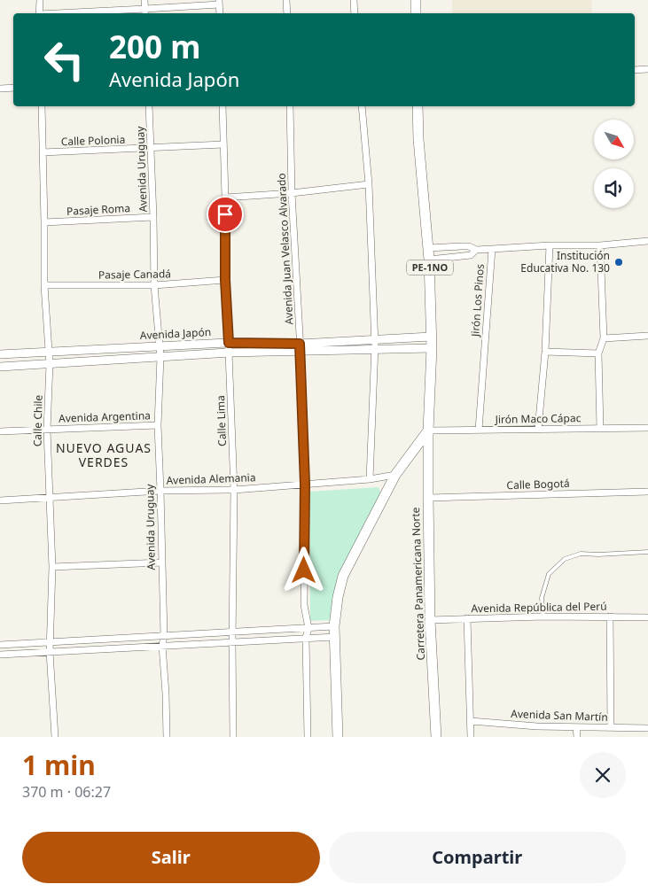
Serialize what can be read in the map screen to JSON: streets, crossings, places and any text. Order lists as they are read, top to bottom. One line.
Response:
{"streets":{"main road":["PE-1NO","Carretera Panamericana Norte"],"street":["Calle Polonia","Avenida Uruguay","Pasaje Roma","Avenida Juan Velasco Alvarado","Pasaje Canadá","Jirón Los Pinos","Avenida Japón","Avenida Argentina","Jirón Maco Cápac","Calle Chile","Calle Lima","Avenida Alemania","Calle Bogotá","Avenida República del Perú","Avenida San Martín"]},"crossings":[["Calle Polonia","Avenida Uruguay"],["Calle Polonia","Calle Chile"],["Calle Polonia","Calle Lima"],["Avenida Uruguay","Pasaje Roma"],["Avenida Uruguay","Pasaje Canadá"],["Avenida Uruguay","Avenida Japón"],["Avenida Uruguay","Avenida Argentina"],["Avenida Uruguay","Avenida Alemania"],["Pasaje Roma","Calle Chile"],["Avenida Juan Velasco Alvarado","Avenida Japón"],["Avenida Juan Velasco Alvarado","Avenida Alemania"],["Pasaje Canadá","Calle Chile"],["Pasaje Canadá","Calle Lima"],["Jirón Los Pinos","Jirón Maco Cápac"],["Avenida Japón","Calle Chile"],["Avenida Japón","Calle Lima"],["Avenida Japón","Carretera Panamericana Norte"],["Avenida Argentina","Calle Chile"],["Jirón Maco Cápac","Carretera Panamericana Norte"],["Calle Chile","Avenida Alemania"],["Calle Lima","Avenida Alemania"],["Calle Bogotá","Carretera Panamericana Norte"],["Carretera Panamericana Norte","Avenida República del Perú"]],"districts":["NUEVO AGUAS VERDES"],"places":["Institución Educativa No. 130"],"north":"bottom right","page":{"turn":["200 m","Avenida Japón"],"heading":["1 min","370 m · 06:27"],"buttons":["Salir","Compartir"]}}
